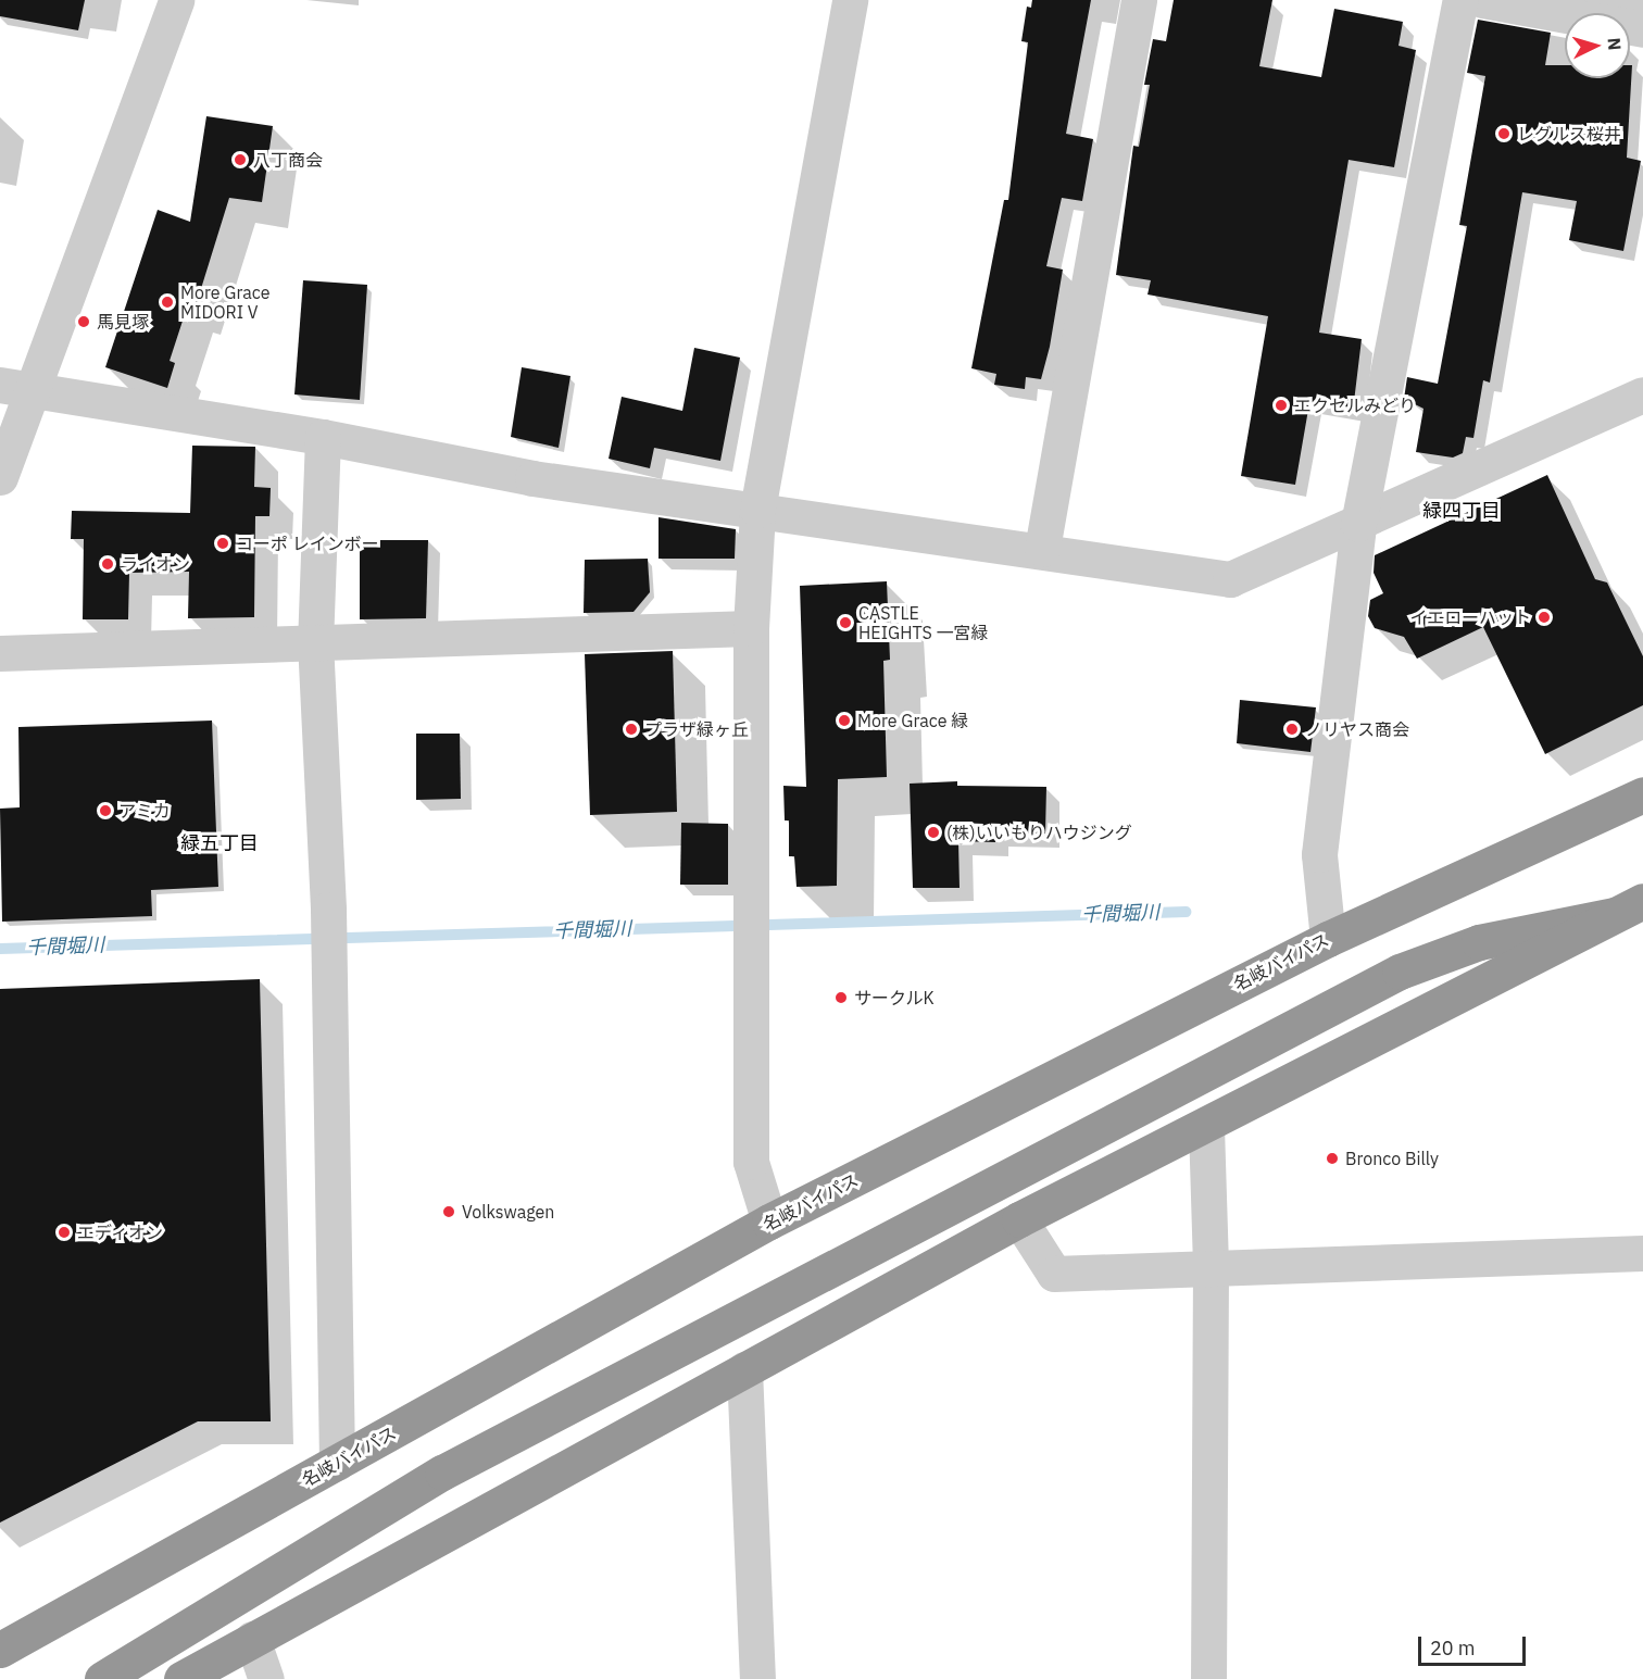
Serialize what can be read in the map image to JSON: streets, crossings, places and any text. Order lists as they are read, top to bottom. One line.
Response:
{"streets":{"highway":["名岐バイパス"]},"districts":["緑四丁目","緑五丁目"],"water":["千間堀川"],"places":["レグルス桜井","八丁商会","More Grace MIDORI V","馬見塚","エクセルみどり","コーポ レインボー","ライオン","イエローハット","CASTLE HEIGHTS 一宮緑","More Grace 緑","プラザ緑ヶ丘","ノリヤス商会","アミカ","(株)いいもりハウジング","サークルK","Bronco Billy","Volkswagen","エディオン"],"scale_bar":"20 m","north":"right"}
